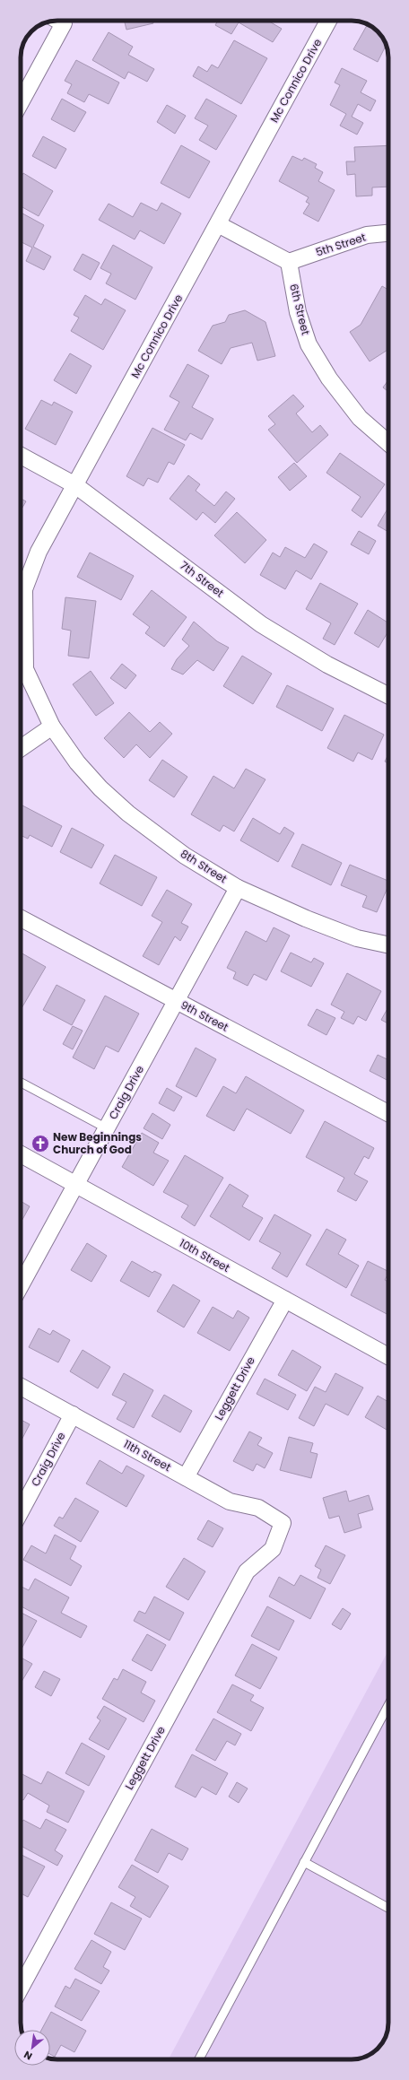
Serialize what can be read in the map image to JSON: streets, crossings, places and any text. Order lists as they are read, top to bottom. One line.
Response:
{"streets":{"street":["Mc Connico Drive","5th Street","6th Street","7th Street","8th Street","9th Street","Craig Drive","10th Street","Leggett Drive","11th Street"]},"crossings":[["Mc Connico Drive","7th Street"],["5th Street","6th Street"],["8th Street","Craig Drive"],["9th Street","Craig Drive"],["Craig Drive","10th Street"],["Craig Drive","11th Street"],["10th Street","Leggett Drive"],["Leggett Drive","11th Street"]],"places":{"church":["New Beginnings Church of God"]},"north":"bottom left"}
